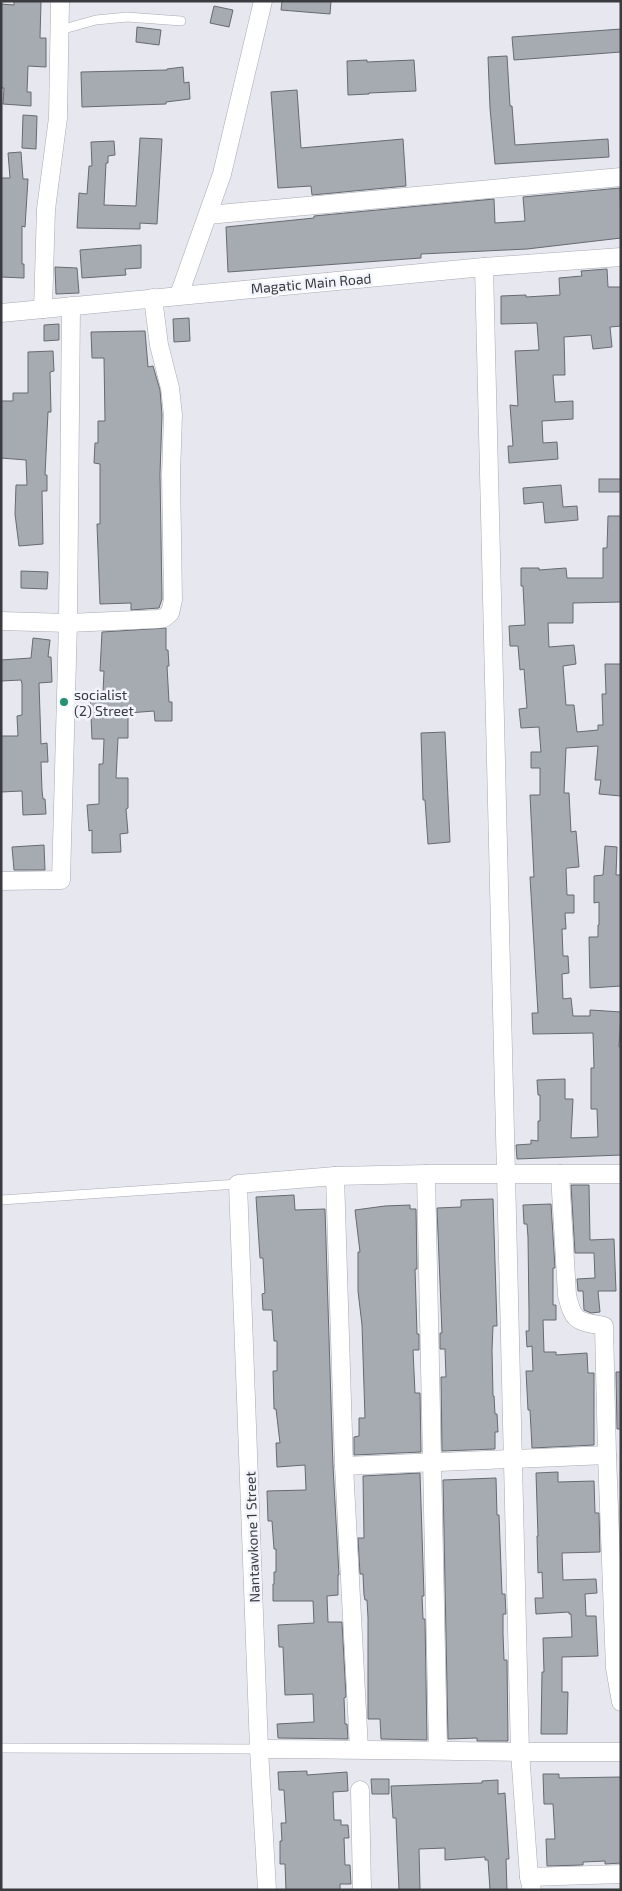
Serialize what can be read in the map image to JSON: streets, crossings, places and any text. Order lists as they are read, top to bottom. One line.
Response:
{"streets":{"street":["Magatic Main Road","Nantawkone 1 Street"]},"places":["socialist (2) Street"]}
